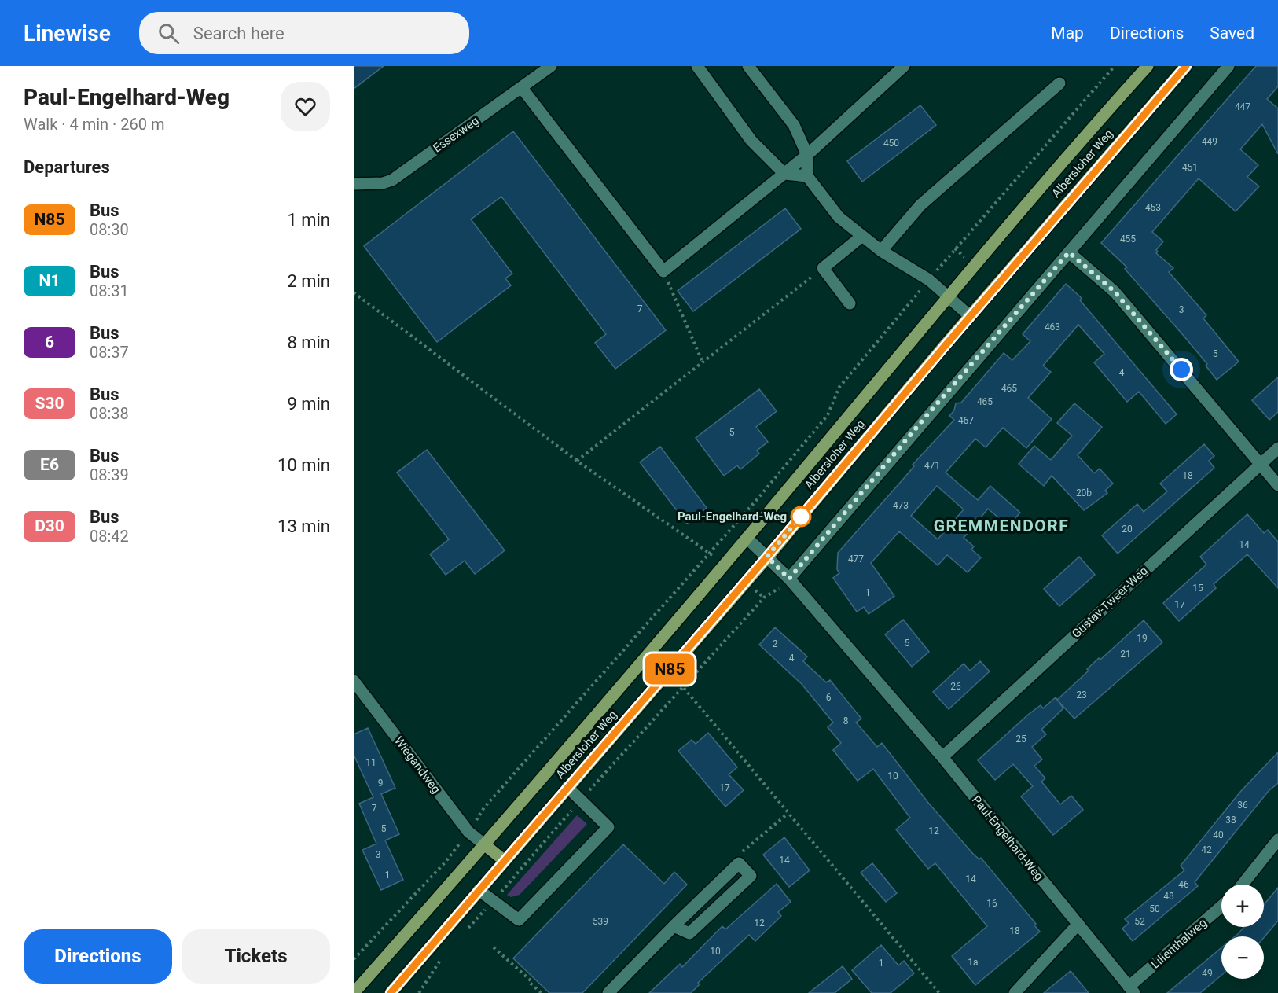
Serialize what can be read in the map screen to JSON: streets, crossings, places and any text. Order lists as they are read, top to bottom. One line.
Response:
{"streets":{"main road":["Albersloher Weg"],"street":["Essexweg","Gustav-Tweer-Weg","Wiegandweg","Paul-Engelhard-Weg","Lilienthalweg"]},"crossings":[["Albersloher Weg","Wiegandweg"],["Albersloher Weg","Paul-Engelhard-Weg"],["Gustav-Tweer-Weg","Paul-Engelhard-Weg"],["Paul-Engelhard-Weg","Lilienthalweg"]],"districts":["GREMMENDORF"],"places":["Paul-Engelhard-Weg"],"lines":["bus line N85"],"house_numbers":["447","449","450","451","453","455","7","3","463","5","4","465","465","467","5","471","18","20b","473","20","14","477","15","1","17","19","5","2","21","4","26","23","6","8","25","11","10","9","17","36","7","38","5","12","40","42","3","14","1","14","46","48","16","50","539","52","12","18","10","1a","1","49"],"page":{"header":"Linewise","search":"Search here","nav":["Map","Directions","Saved"],"heading":[["Paul-Engelhard-Weg","Walk · 4 min · 260 m"],"Departures"],"on_map":"N85","list":[{"mark":"N85","name":"Bus","note":"08:30","value":"1 min"},{"mark":"N1","name":"Bus","note":"08:31","value":"2 min"},{"mark":"6","name":"Bus","note":"08:37","value":"8 min"},{"mark":"S30","name":"Bus","note":"08:38","value":"9 min"},{"mark":"E6","name":"Bus","note":"08:39","value":"10 min"},{"mark":"D30","name":"Bus","note":"08:42","value":"13 min"}],"map_buttons":["+","−"],"buttons":["Directions","Tickets"]}}
